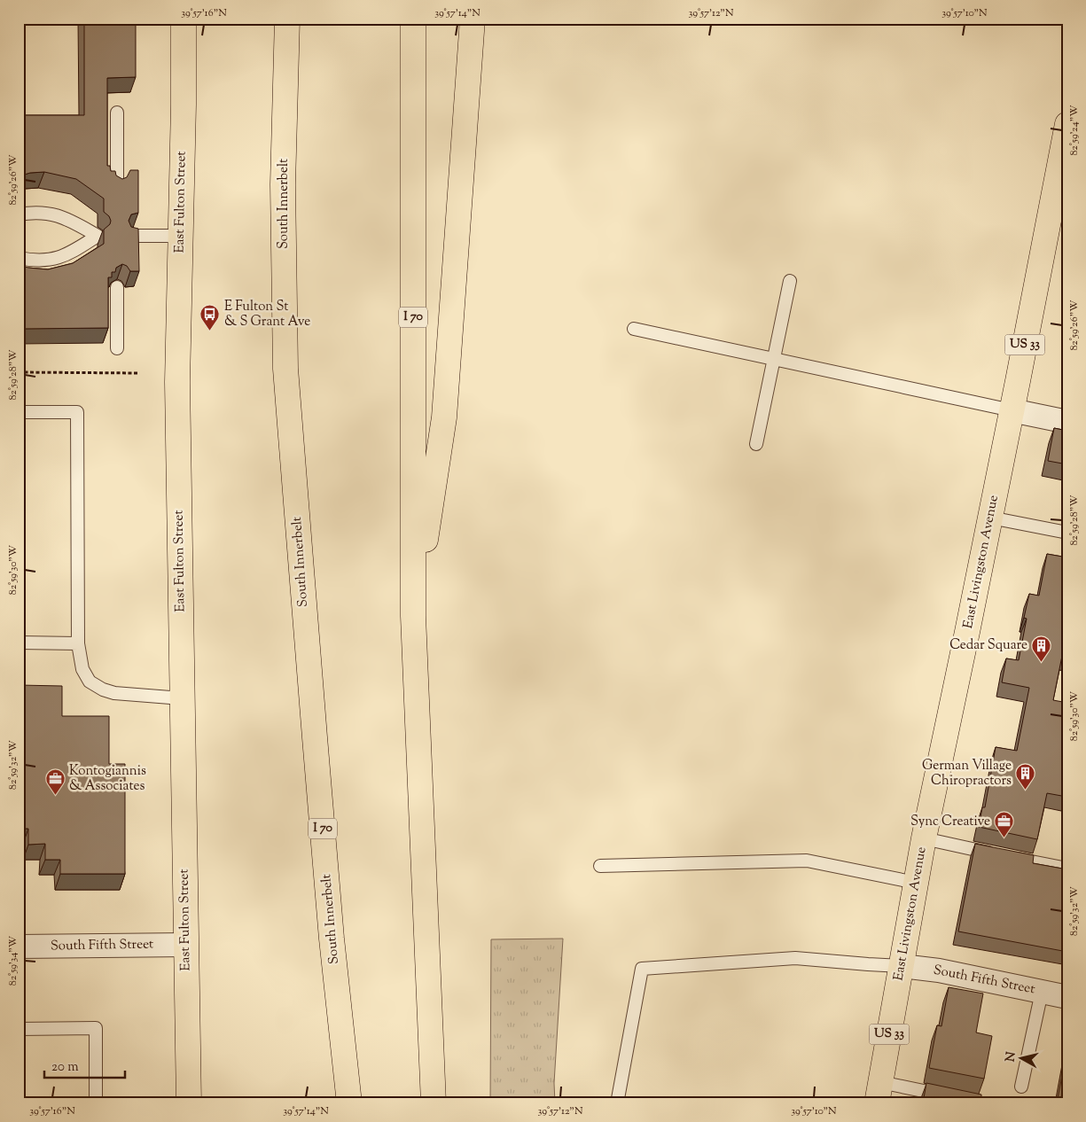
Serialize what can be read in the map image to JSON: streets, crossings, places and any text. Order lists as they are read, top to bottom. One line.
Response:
{"streets":{"main road":["East Fulton Street","South Innerbelt","I 70","US 33","East Livingston Avenue"],"street":["South Fifth Street"]},"crossings":[["East Fulton Street","South Fifth Street"],["East Livingston Avenue","South Fifth Street"]],"places":{"bus stop":["E Fulton St & S Grant Ave"],"building":["Cedar Square","German Village Chiropractors"],"office":["Kontogiannis & Associates","Sync Creative"]},"scale_bar":"20 m","north":"left","coordinates":["39°57'16\"N","39°57'14\"N","39°57'12\"N","39°57'10\"N","82°59'24\"W","82°59'26\"W","82°59'28\"W","82°59'30\"W","82°59'32\"W","82°59'34\"W"]}
